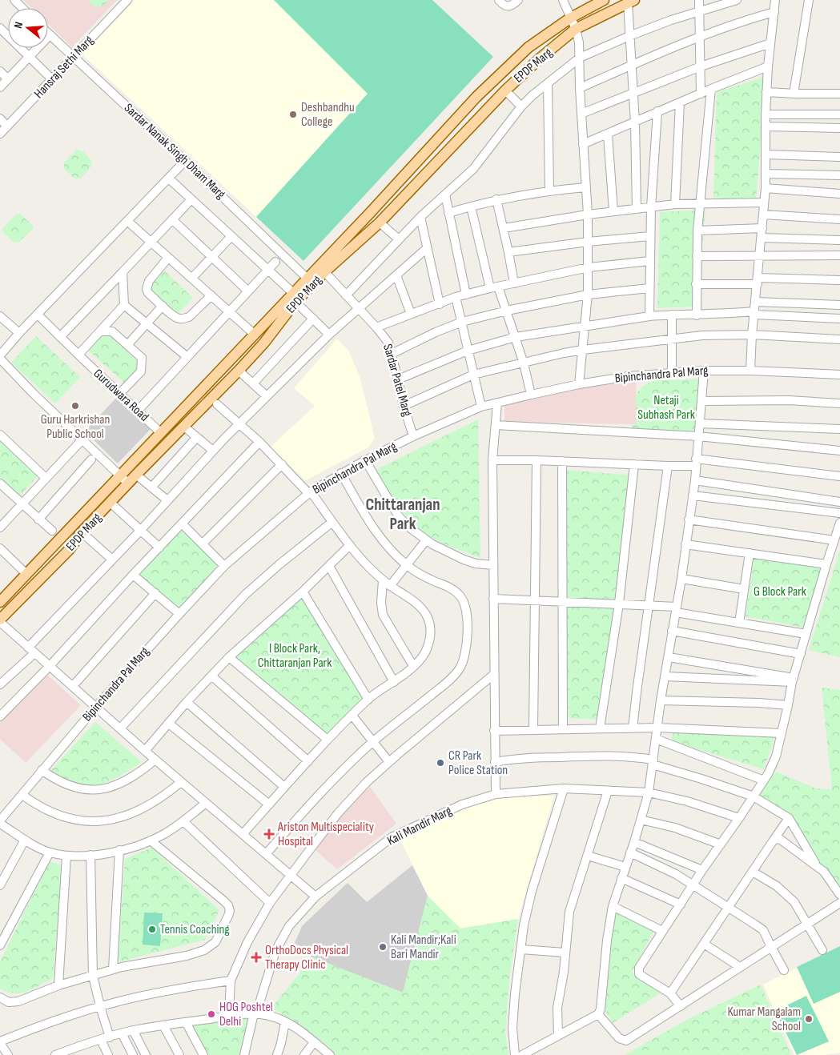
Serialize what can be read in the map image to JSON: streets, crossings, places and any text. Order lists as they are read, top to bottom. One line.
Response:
{"streets":{"main road":["EPDP Marg"],"street":["Hansraj Sethi Marg","Sardar Nanak Singh Dham Marg","Bipinchandra Pal Marg","Sardar Patel Marg","Gurudwara Road","Kali Mandir Marg"]},"crossings":[["EPDP Marg","Sardar Nanak Singh Dham Marg"],["EPDP Marg","Sardar Patel Marg"],["EPDP Marg","Gurudwara Road"],["Hansraj Sethi Marg","Sardar Nanak Singh Dham Marg"],["Bipinchandra Pal Marg","Sardar Patel Marg"]],"districts":["Chittaranjan Park"],"parks":["Netaji Subhash Park","G Block Park","I Block Park, Chittaranjan Park"],"places":{"other":["Deshbandhu College","Guru Harkrishan Public School","CR Park Police Station","Tennis Coaching","Kali Mandir;Kali Bari Mandir","HOG Poshtel Delhi","Kumar Mangalam School"],"health":["Ariston Multispeciality Hospital","OrthoDocs Physical Therapy Clinic"]},"north":"left"}
